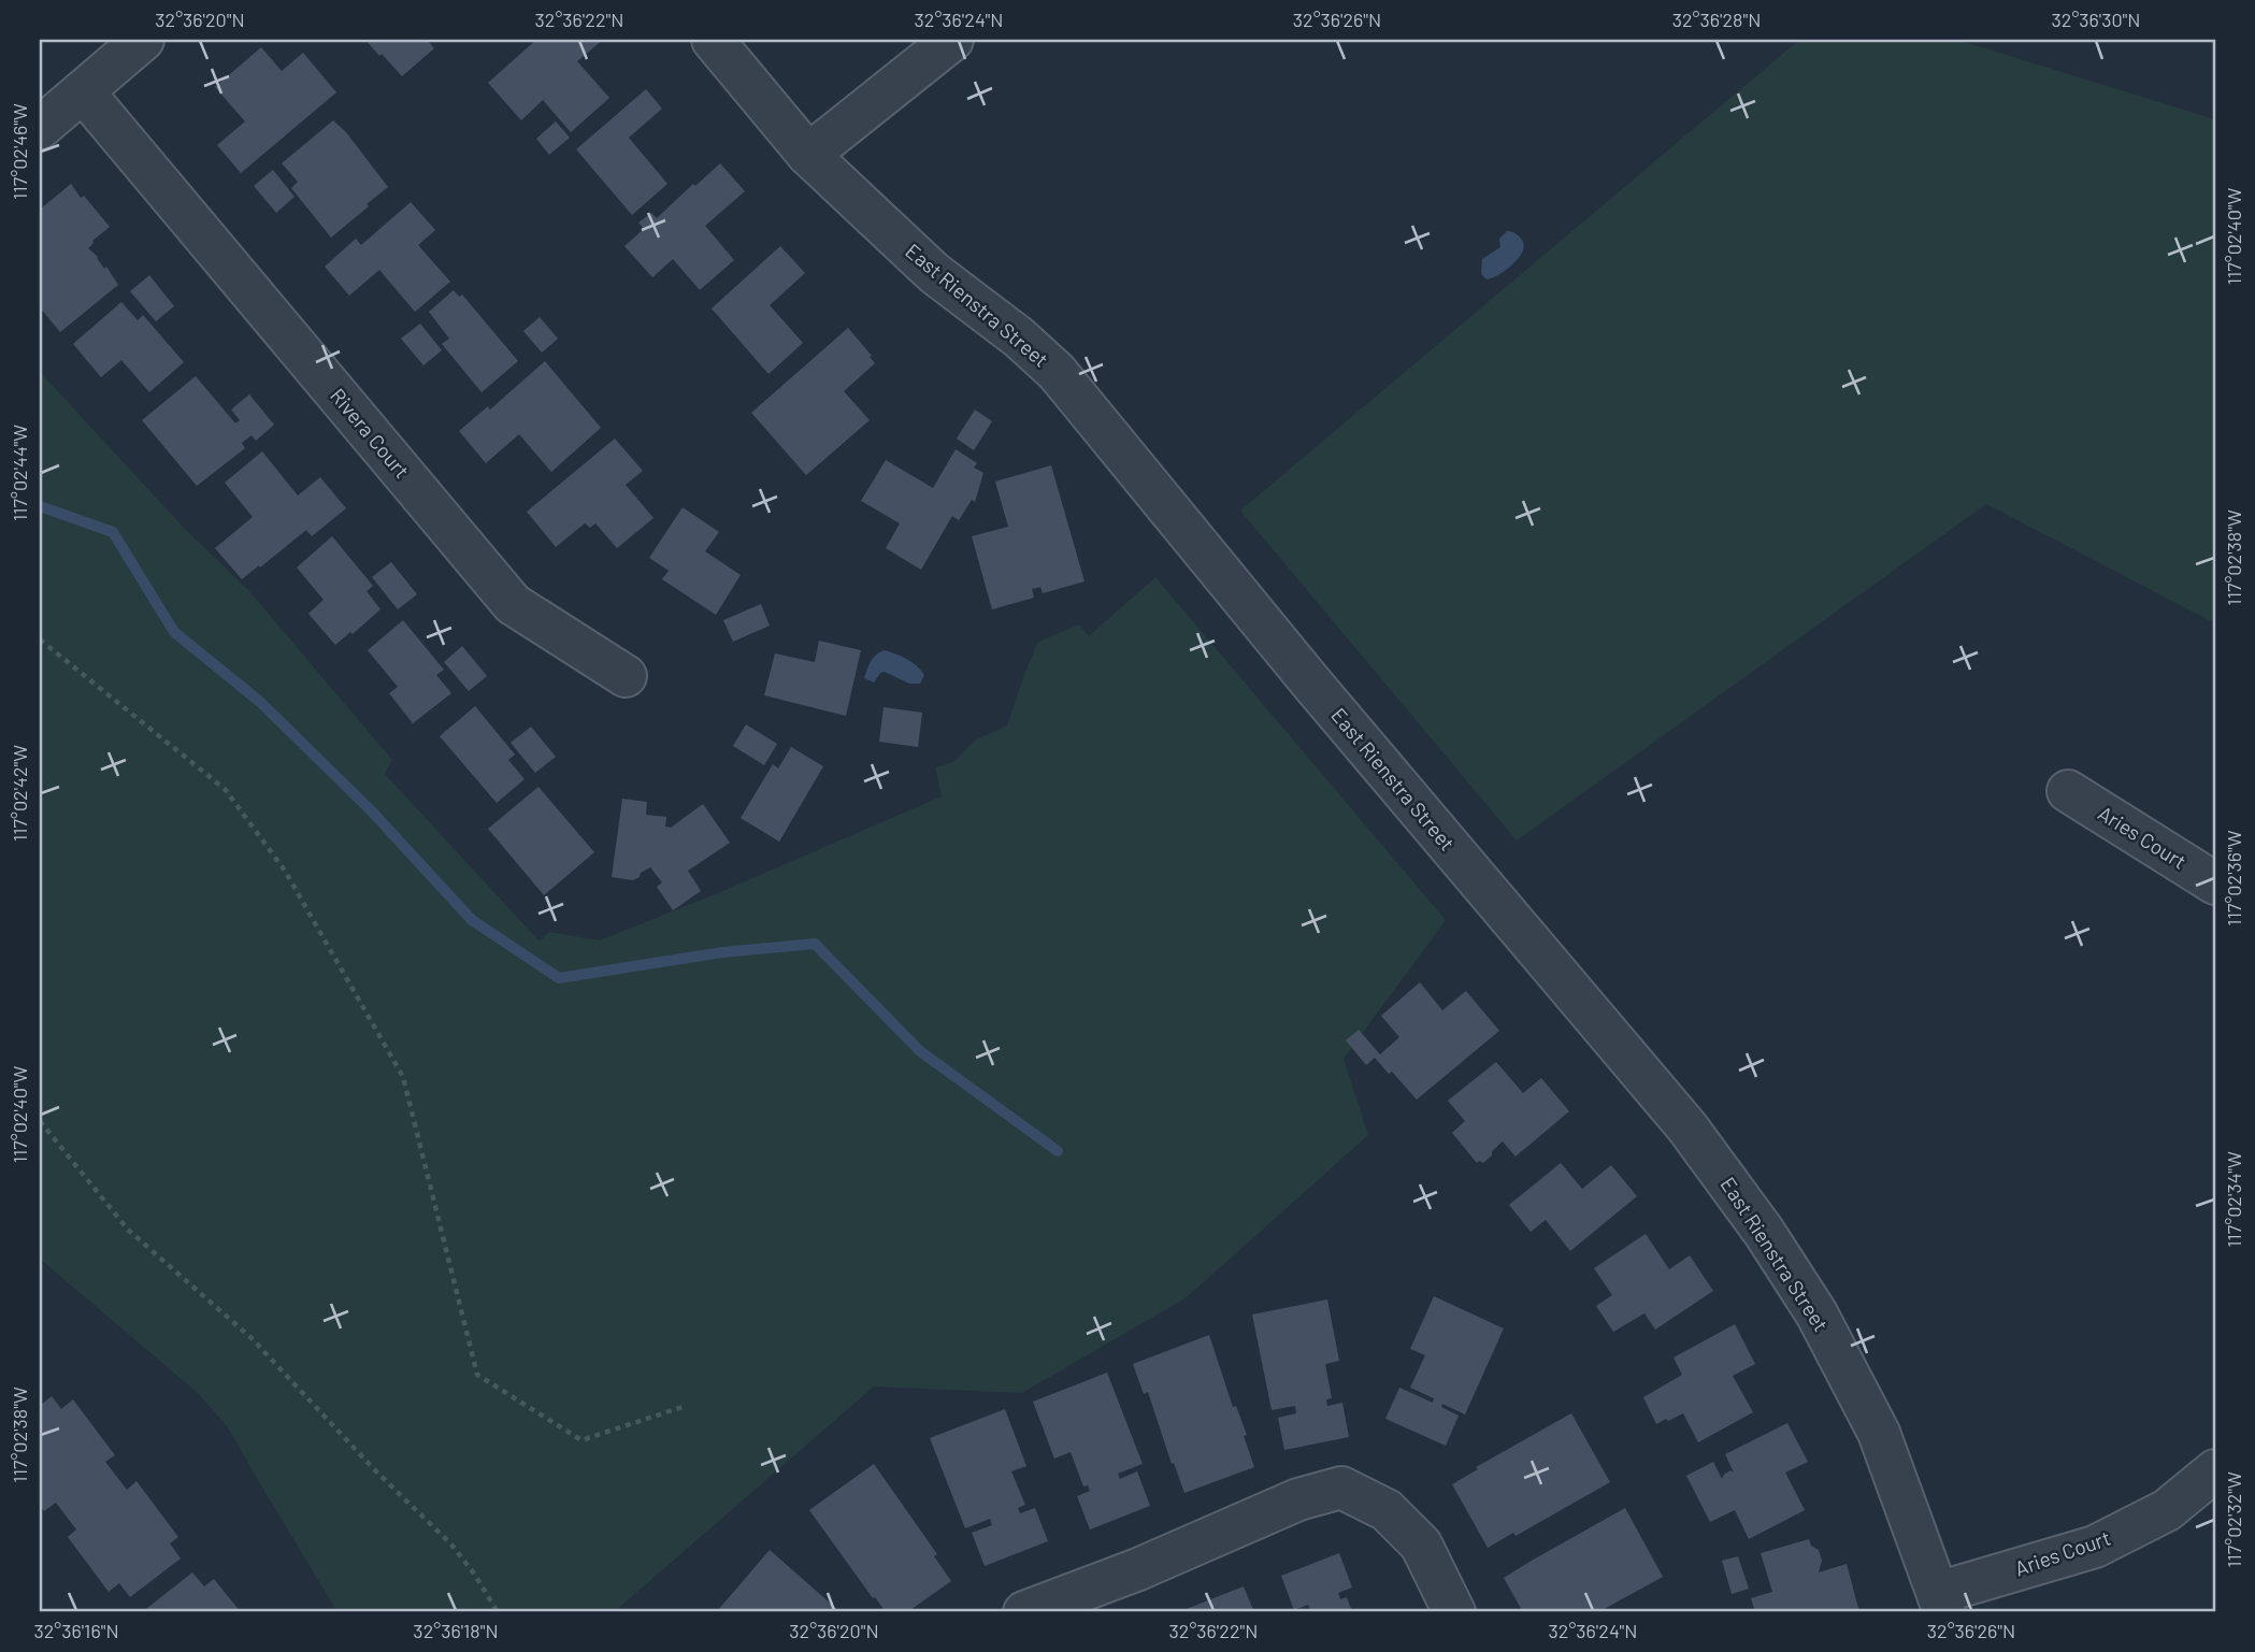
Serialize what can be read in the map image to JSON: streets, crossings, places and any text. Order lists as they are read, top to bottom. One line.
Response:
{"streets":{"street":["East Rienstra Street","Rivera Court","Aries Court"]},"crossings":[["East Rienstra Street","Aries Court"]],"coordinates":["32°36'20\"N","32°36'22\"N","32°36'24\"N","32°36'26\"N","32°36'28\"N","32°36'30\"N","117°02'46\"W","117°02'40\"W","117°02'44\"W","117°02'38\"W","117°02'42\"W","117°02'36\"W","117°02'34\"W","117°02'32\"W","32°36'16\"N","32°36'18\"N"]}
